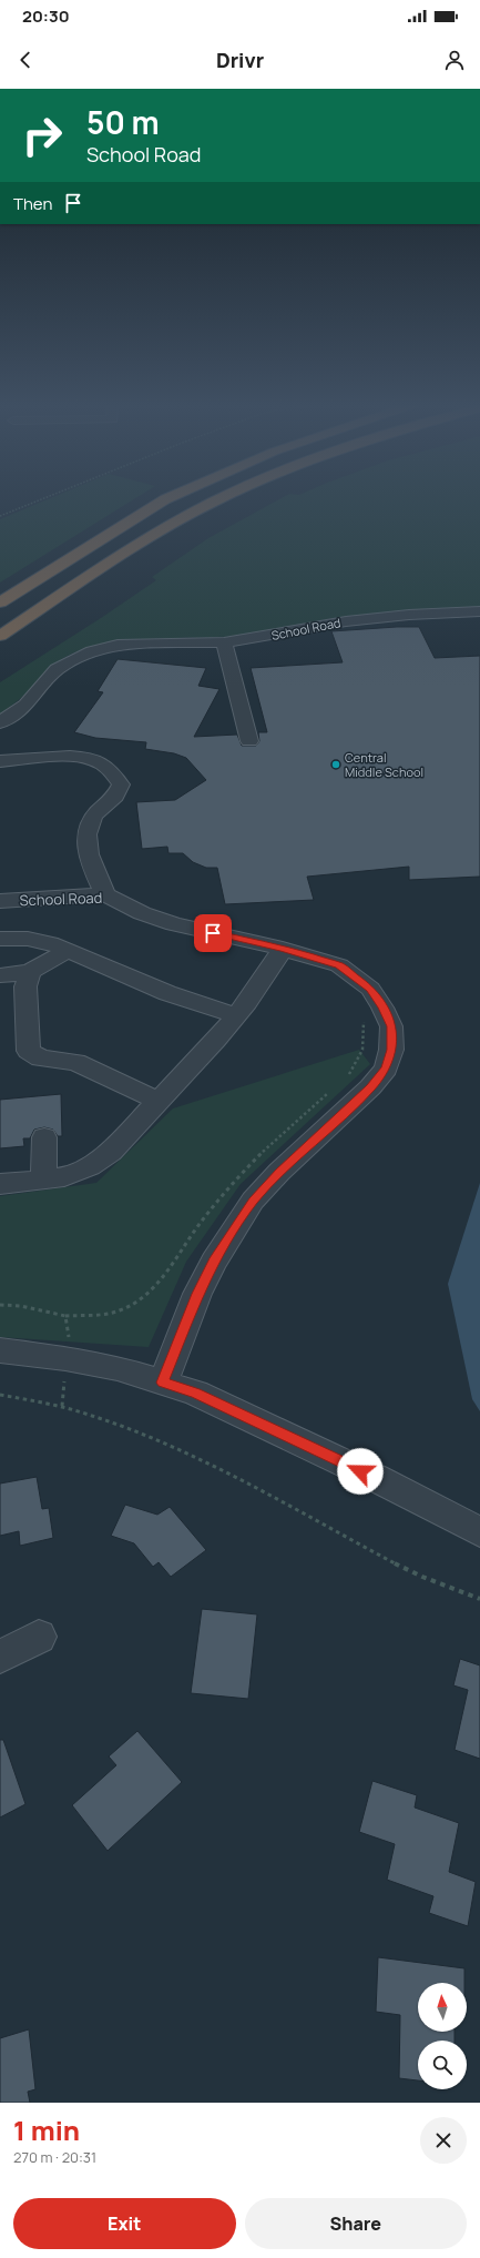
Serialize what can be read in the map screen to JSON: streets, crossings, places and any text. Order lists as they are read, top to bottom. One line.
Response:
{"streets":{"street":["School Road"]},"places":["Central Middle School"],"north":"top","page":{"status":"20:30","header":"Drivr","turn":["50 m","School Road"],"then":"Then","heading":["1 min","270 m · 20:31"],"buttons":["Exit","Share"]}}
